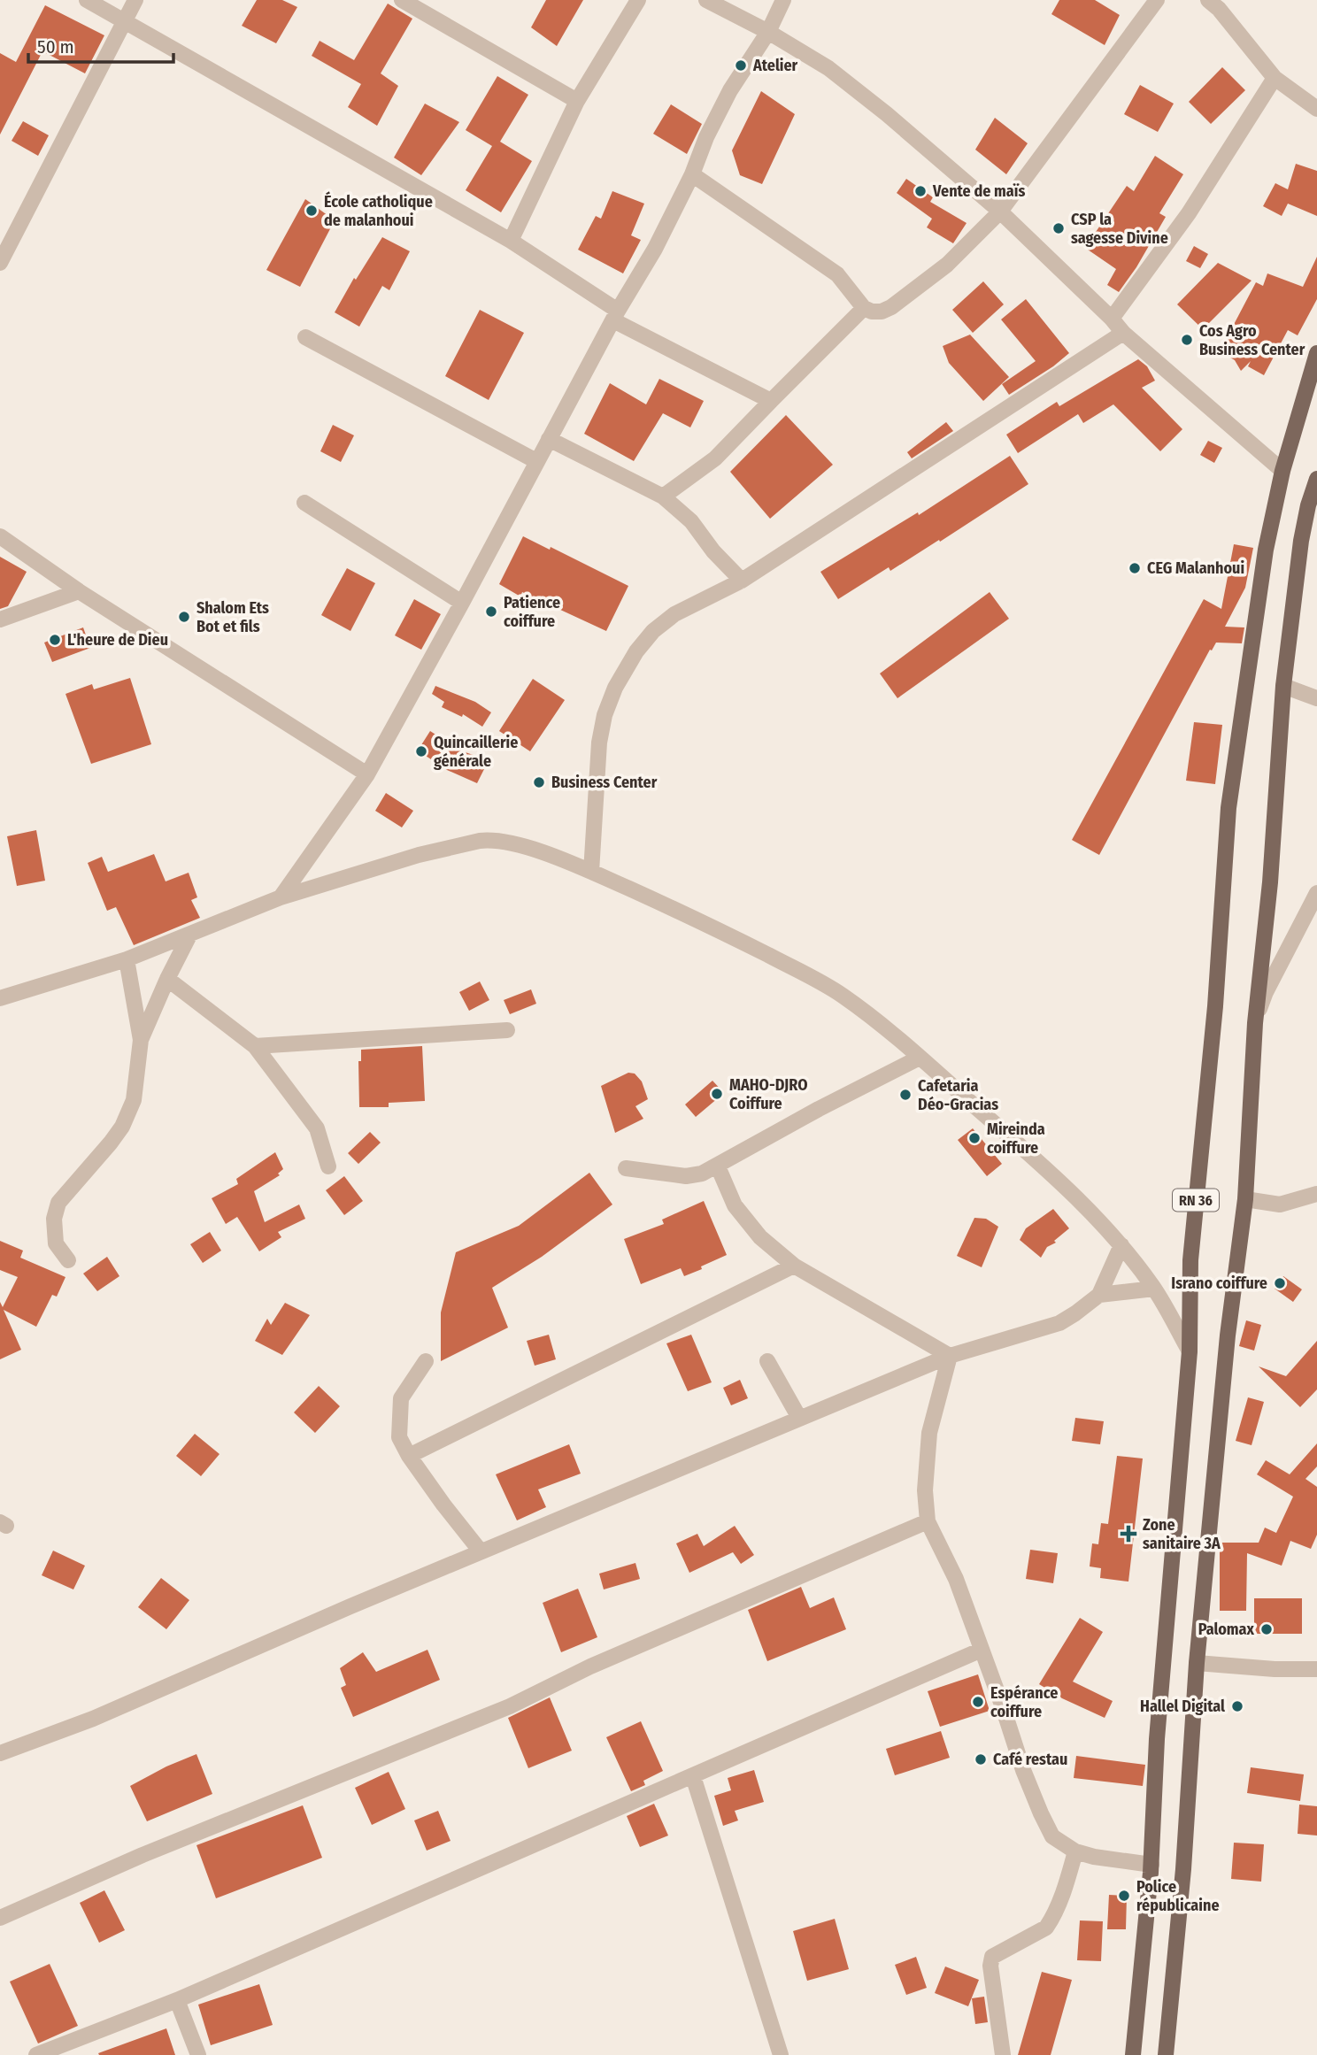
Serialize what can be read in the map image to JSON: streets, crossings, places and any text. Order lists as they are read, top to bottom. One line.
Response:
{"streets":{"main road":["RN 36"]},"places":{"other":["Atelier","Vente de maïs","École catholique de malanhoui","CSP la sagesse Divine","Cos Agro Business Center","CEG Malanhoui","Patience coiffure","Shalom Ets Bot et fils","L'heure de Dieu","Quincaillerie générale","Business Center","MAHO-DJRO Coiffure","Cafetaria Déo-Gracias","Mireinda coiffure","Israno coiffure","Palomax","Espérance coiffure","Hallel Digital","Café restau","Police républicaine"],"health":["Zone sanitaire 3A"]},"scale_bar":"50 m"}
